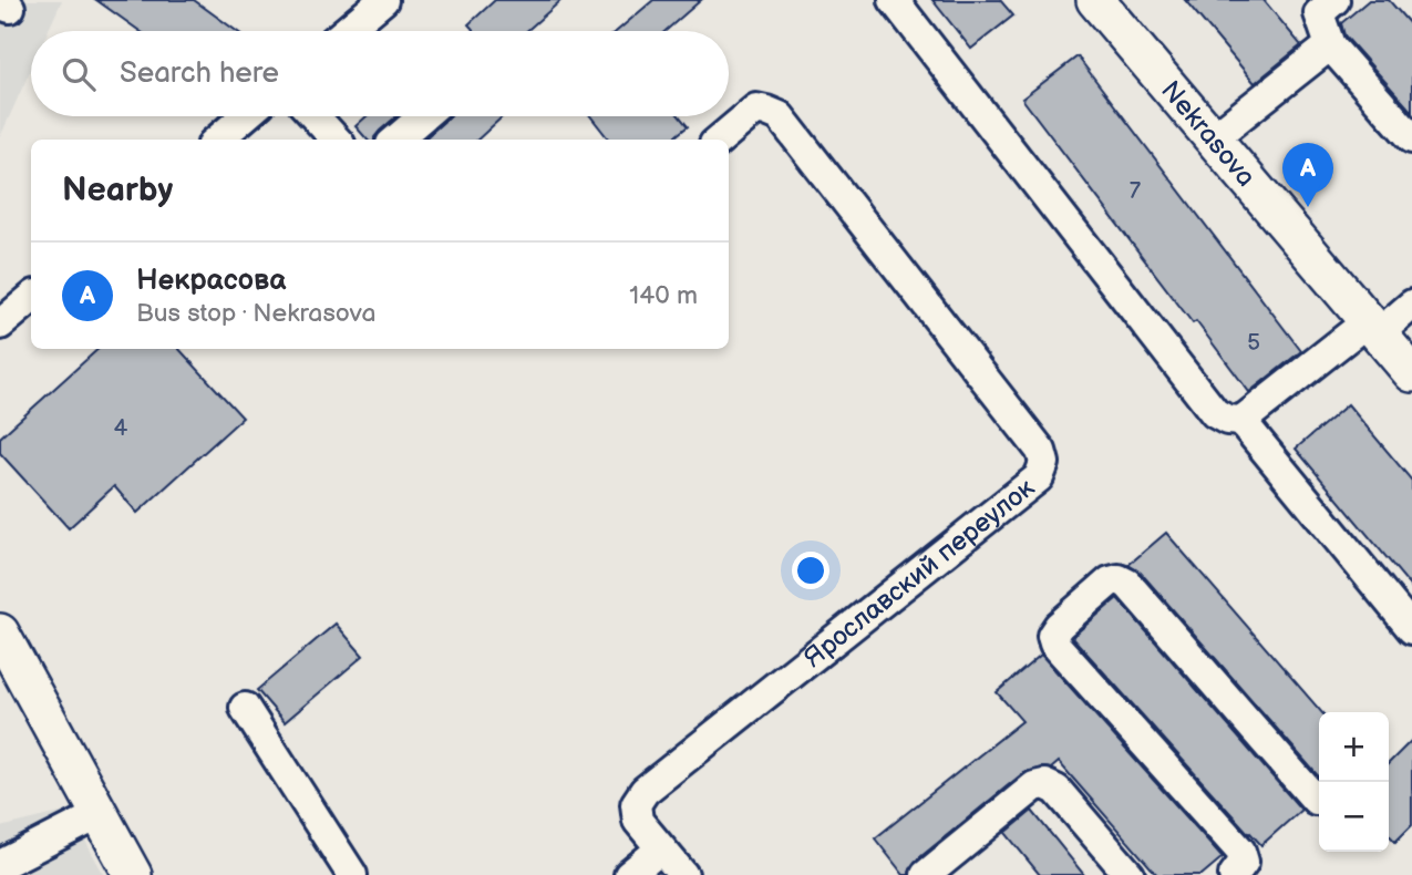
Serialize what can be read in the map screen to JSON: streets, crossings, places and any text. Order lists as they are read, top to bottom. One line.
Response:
{"streets":{"main road":["Nekrasova"],"street":["Ярославский переулок"]},"house_numbers":["7","5","4"],"page":{"search":"Search here","heading":"Nearby","pins":"A","list":[{"mark":"A","name":"Некрасова","note":"Bus stop · Nekrasova","value":"140 m"}],"map_buttons":["+","−"]}}
